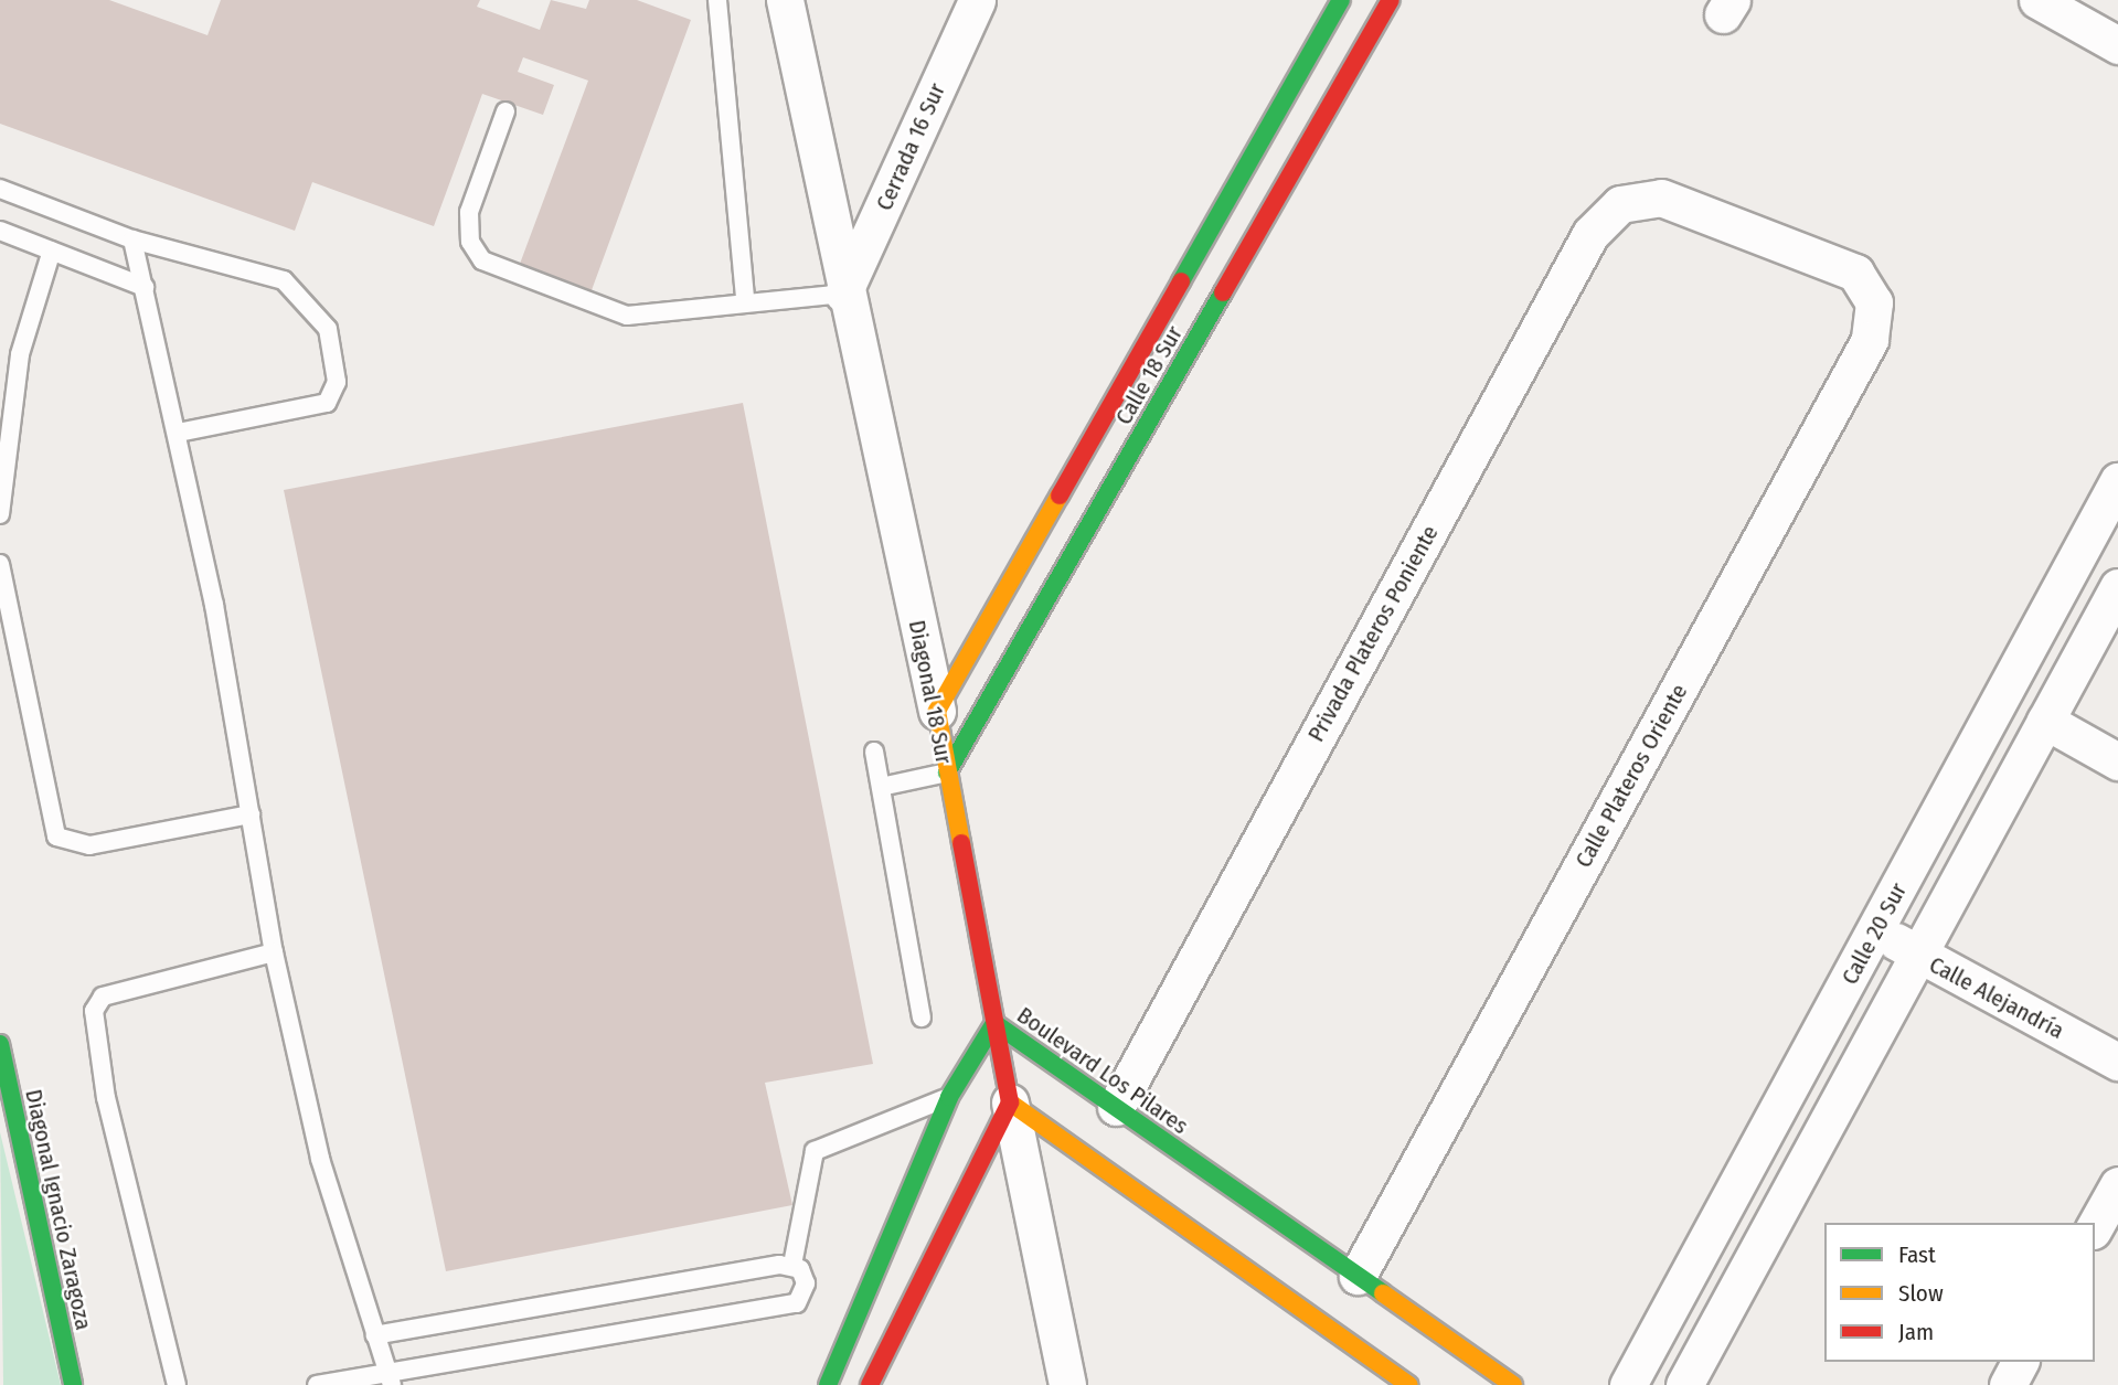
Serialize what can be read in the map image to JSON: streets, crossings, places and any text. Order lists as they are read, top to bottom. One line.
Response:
{"streets":{"street":["Cerrada 16 Sur","Calle 18 Sur","Privada Plateros Poniente","Diagonal 18 Sur","Calle Plateros Oriente","Calle 20 Sur","Calle Alejandría","Boulevard Los Pilares","Diagonal Ignacio Zaragoza"]},"crossings":[["Cerrada 16 Sur","Diagonal 18 Sur"],["Calle 18 Sur","Diagonal 18 Sur"],["Privada Plateros Poniente","Calle Plateros Oriente"],["Privada Plateros Poniente","Boulevard Los Pilares"],["Diagonal 18 Sur","Boulevard Los Pilares"],["Calle Plateros Oriente","Boulevard Los Pilares"],["Calle 20 Sur","Calle Alejandría"]],"legend":["Fast","Slow","Jam"]}
